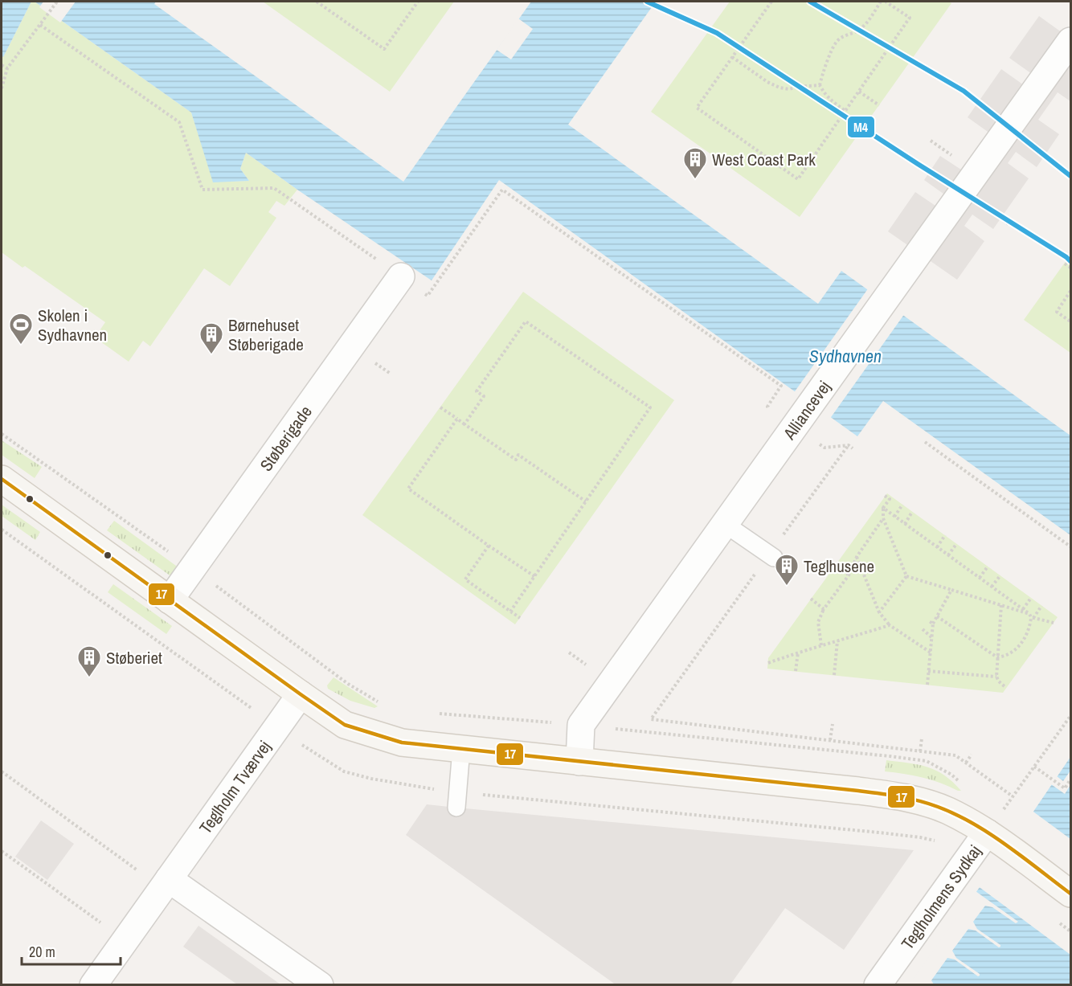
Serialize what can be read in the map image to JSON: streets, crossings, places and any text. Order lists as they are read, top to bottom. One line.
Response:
{"streets":{"street":["Alliancevej","Støberigade","Teglholm Tværvej","Teglholmens Sydkaj"]},"water":["Sydhavnen"],"places":{"building":["West Coast Park","Børnehuset Støberigade","Teglhusene","Støberiet"],"sports":["Skolen i Sydhavnen"]},"lines":["transit line M4","transit line 17"],"scale_bar":"20 m"}
